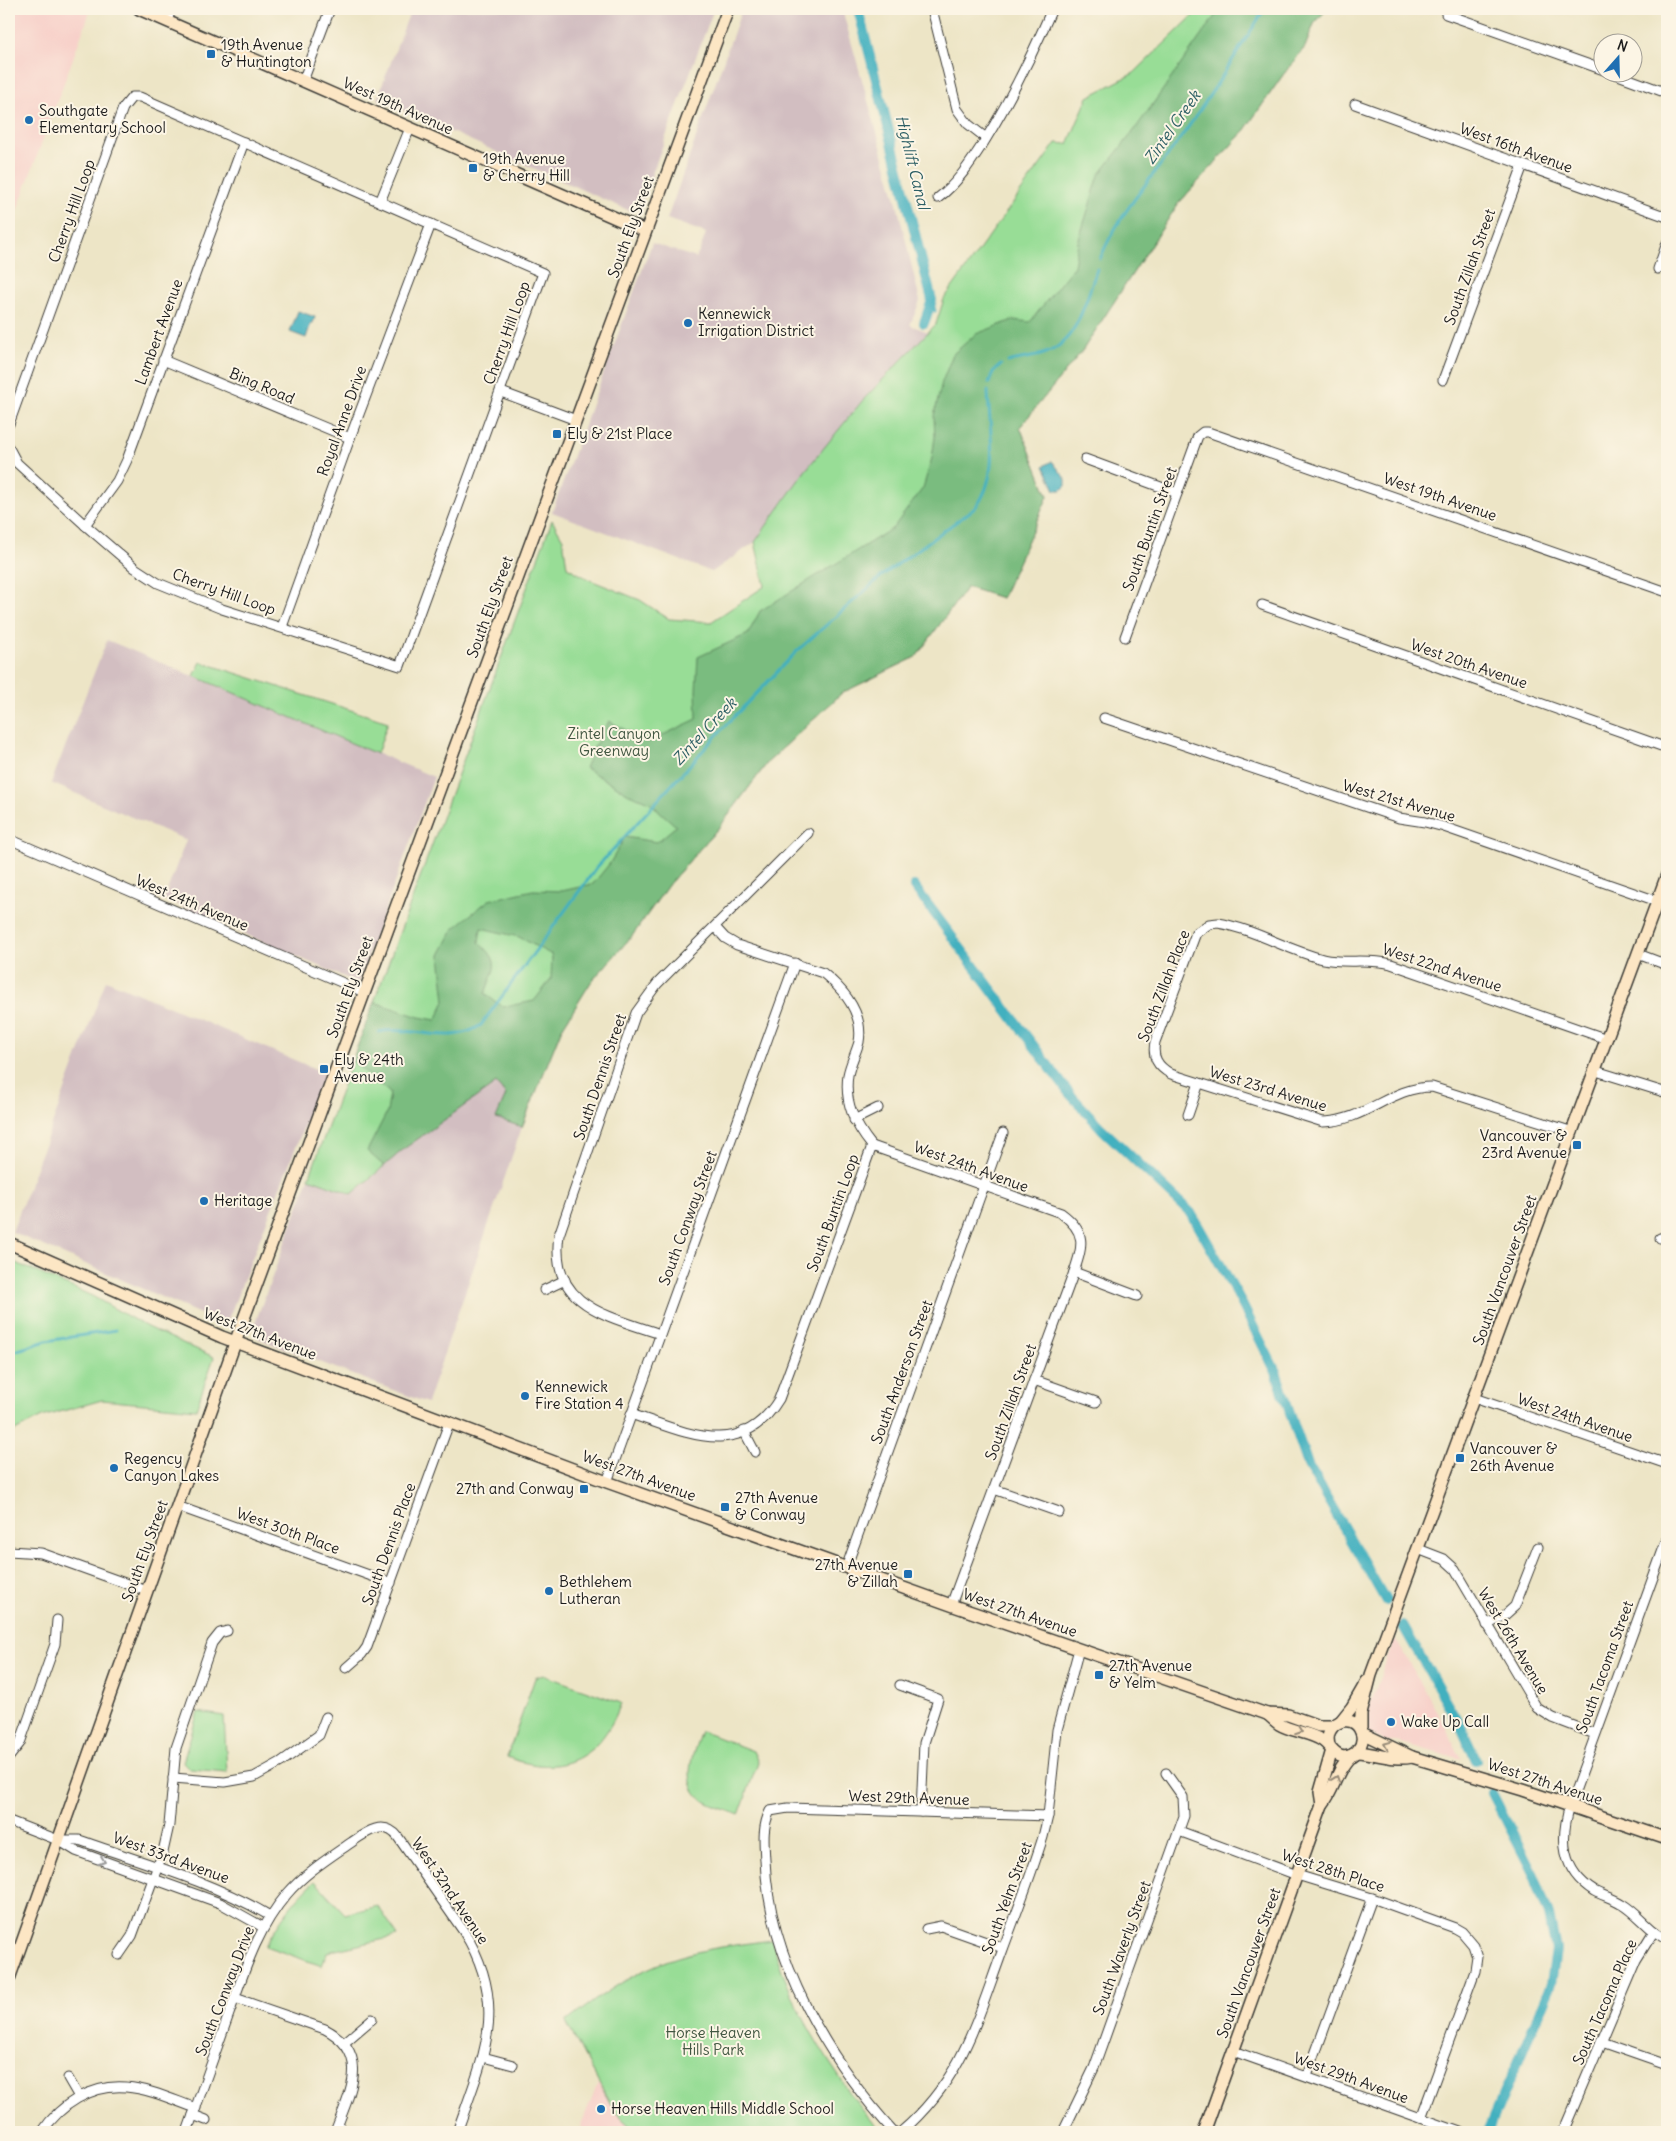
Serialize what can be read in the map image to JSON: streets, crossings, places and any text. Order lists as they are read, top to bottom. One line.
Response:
{"streets":{"street":["West 19th Avenue","West 16th Avenue","Cherry Hill Loop","South Ely Street","South Zillah Street","Lambert Avenue","Bing Road","Royal Anne Drive","South Buntin Street","West 20th Avenue","West 21st Avenue","West 24th Avenue","West 22nd Avenue","South Zillah Place","South Dennis Street","West 23rd Avenue","South Buntin Loop","South Conway Street","South Vancouver Street","West 27th Avenue","South Anderson Street","West 30th Place","South Dennis Place","West 26th Avenue","South Tacoma Street","West 29th Avenue","West 33rd Avenue","West 28th Place","West 32nd Avenue","South Yelm Street","South Waverly Street","South Conway Drive","South Tacoma Place"]},"crossings":[["West 19th Avenue","South Ely Street"],["West 19th Avenue","South Buntin Street"],["West 16th Avenue","South Zillah Street"],["Cherry Hill Loop","Lambert Avenue"],["Cherry Hill Loop","Royal Anne Drive"],["South Ely Street","West 24th Avenue"],["South Ely Street","West 27th Avenue"],["South Ely Street","West 30th Place"],["South Ely Street","West 33rd Avenue"],["South Zillah Street","West 24th Avenue"],["South Zillah Street","West 27th Avenue"],["Lambert Avenue","Bing Road"],["Bing Road","Royal Anne Drive"],["West 21st Avenue","South Vancouver Street"],["West 24th Avenue","South Buntin Loop"],["West 24th Avenue","South Vancouver Street"],["West 24th Avenue","South Anderson Street"],["West 22nd Avenue","South Zillah Place"],["West 22nd Avenue","South Vancouver Street"],["South Zillah Place","West 23rd Avenue"],["South Dennis Street","South Buntin Loop"],["South Dennis Street","South Conway Street"],["West 23rd Avenue","South Vancouver Street"],["South Buntin Loop","South Conway Street"],["South Conway Street","West 27th Avenue"],["South Vancouver Street","West 27th Avenue"],["South Vancouver Street","West 26th Avenue"],["South Vancouver Street","West 29th Avenue"],["South Vancouver Street","West 28th Place"],["West 27th Avenue","South Anderson Street"],["West 27th Avenue","South Dennis Place"],["West 27th Avenue","South Tacoma Street"],["West 27th Avenue","South Yelm Street"],["West 27th Avenue","South Tacoma Place"],["West 30th Place","South Dennis Place"],["West 26th Avenue","South Tacoma Street"],["South Tacoma Street","South Tacoma Place"],["West 29th Avenue","West 28th Place"],["West 29th Avenue","South Yelm Street"],["West 33rd Avenue","South Conway Drive"],["West 28th Place","South Waverly Street"],["West 32nd Avenue","South Conway Drive"]],"water":["Zintel Creek","Highlift Canal"],"parks":["Zintel Canyon Greenway","Horse Heaven Hills Park"],"places":{"transit":["19th Avenue & Huntington","19th Avenue & Cherry Hill","Ely & 21st Place","Ely & 24th Avenue","Vancouver & 23rd Avenue","Vancouver & 26th Avenue","27th and Conway","27th Avenue & Conway","27th Avenue & Zillah","27th Avenue & Yelm"],"other":["Southgate Elementary School","Kennewick Irrigation District","Heritage","Kennewick Fire Station 4","Regency Canyon Lakes","Bethlehem Lutheran","Wake Up Call","Horse Heaven Hills Middle School"]},"north":"top"}
